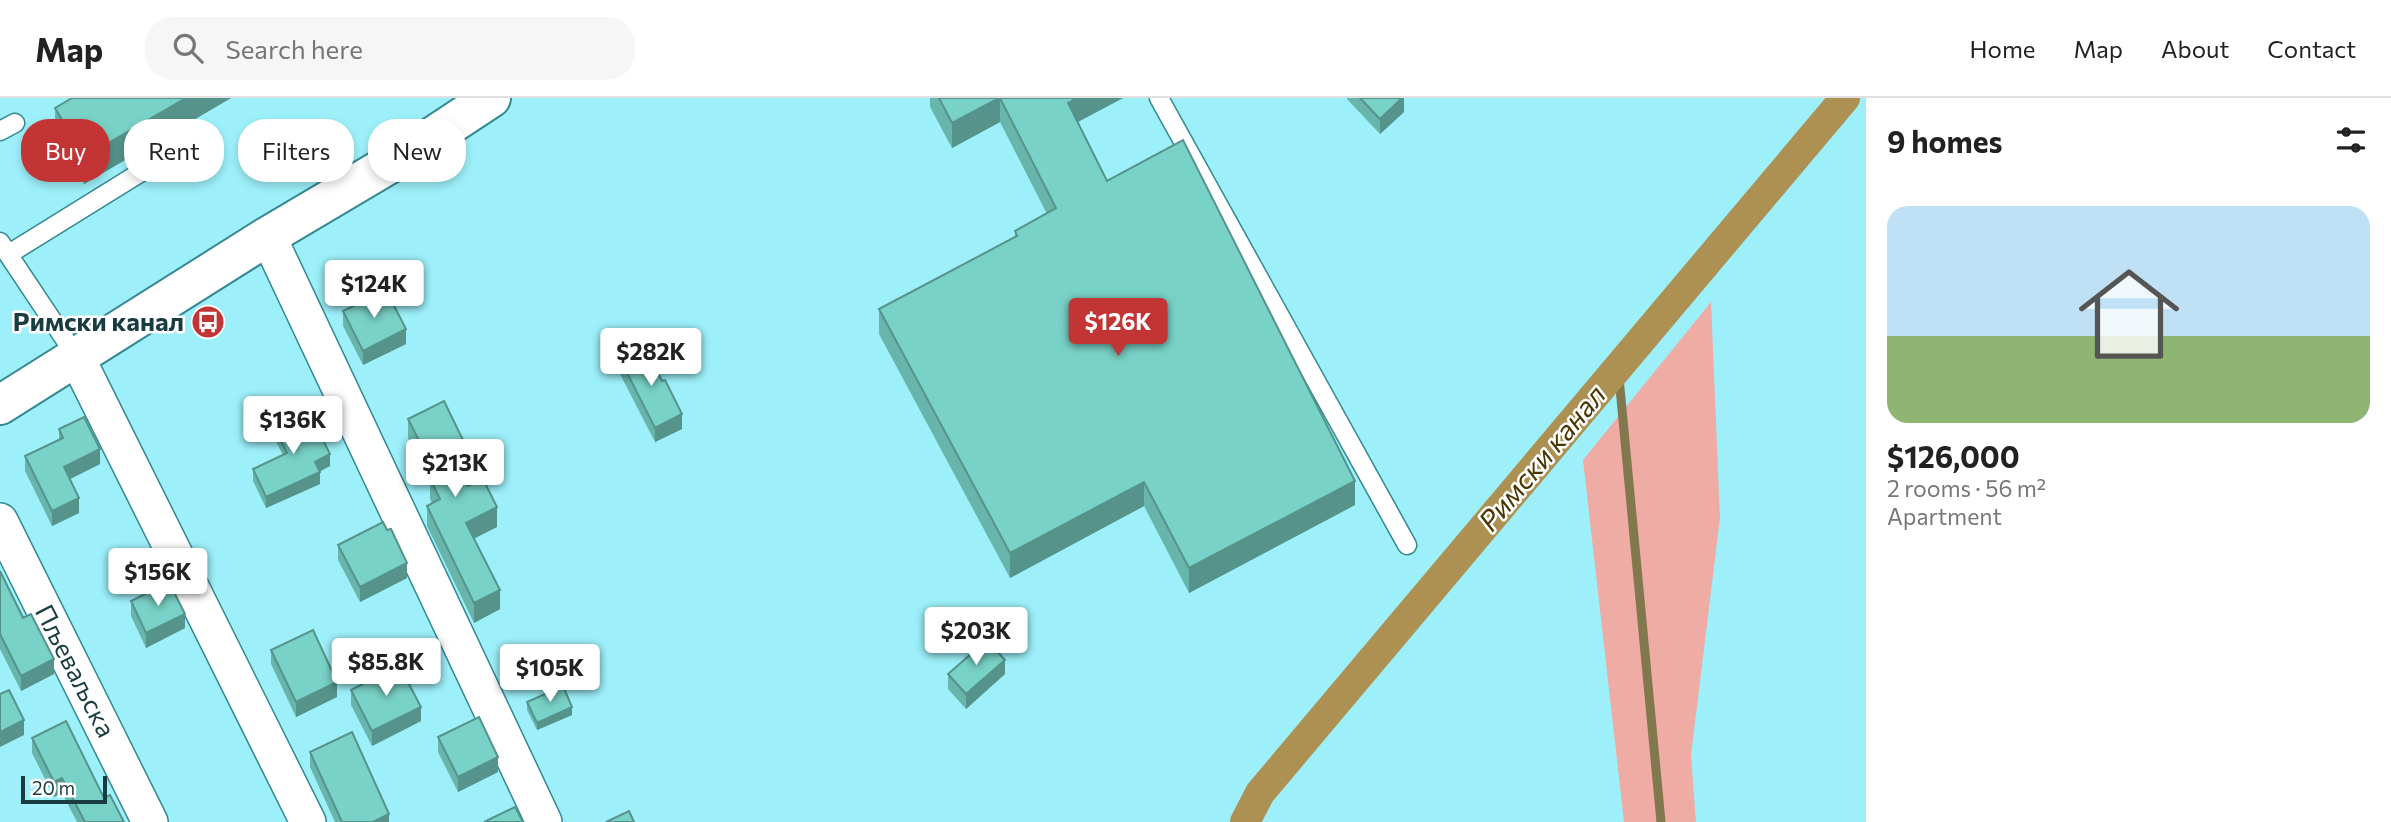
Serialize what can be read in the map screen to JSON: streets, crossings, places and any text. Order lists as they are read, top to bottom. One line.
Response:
{"streets":{"street":["Пљеваљска"]},"water":["Римски канал"],"places":{"bus stop":["Римски канал"]},"scale_bar":"20 m","page":{"header":"Map","search":"Search here","nav":["Home","Map","About","Contact"],"heading":"9 homes","chip":["Buy","Rent","Filters","New"],"list":[{"name":"$126,000","note":"2 rooms · 56 m² · Apartment"}],"price":["$124K","$126K","$282K","$136K","$213K","$156K","$203K","$85.8K","$105K"],"scale":"20 m"}}
